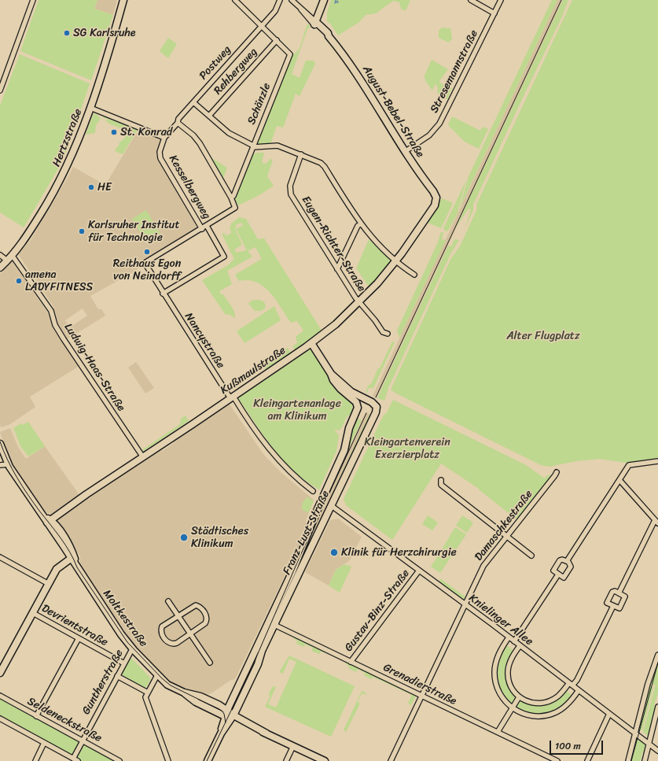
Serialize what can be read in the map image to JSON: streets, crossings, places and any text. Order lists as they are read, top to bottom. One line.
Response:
{"streets":{"street":["Postweg","Rehbergweg","Stresemannstraße","Schänzle","August-Bebel-Straße","Hertzstraße","Kesselbergweg","Eugen-Richter-Straße","Nancystraße","Ludwig-Haas-Straße","Kußmaulstraße","Damaschkestraße","Franz-Lust-Straße","Gustav-Binz-Straße","Moltkestraße","Knielinger Allee","Devrientstraße","Guntherstraße","Grenadierstraße","Seldeneckstraße"]},"crossings":[["Postweg","Schänzle"],["Postweg","Kesselbergweg"],["Rehbergweg","Schänzle"],["Stresemannstraße","August-Bebel-Straße"],["Schänzle","Nancystraße"],["August-Bebel-Straße","Kußmaulstraße"],["Hertzstraße","Ludwig-Haas-Straße"],["Kesselbergweg","Nancystraße"],["Eugen-Richter-Straße","Kußmaulstraße"],["Nancystraße","Kußmaulstraße"],["Ludwig-Haas-Straße","Kußmaulstraße"],["Kußmaulstraße","Franz-Lust-Straße"],["Kußmaulstraße","Moltkestraße"],["Damaschkestraße","Knielinger Allee"],["Damaschkestraße","Grenadierstraße"],["Franz-Lust-Straße","Moltkestraße"],["Franz-Lust-Straße","Knielinger Allee"],["Franz-Lust-Straße","Grenadierstraße"],["Gustav-Binz-Straße","Knielinger Allee"],["Gustav-Binz-Straße","Grenadierstraße"],["Moltkestraße","Guntherstraße"],["Devrientstraße","Guntherstraße"],["Guntherstraße","Seldeneckstraße"]],"parks":["Alter Flugplatz","Kleingartenanlage am Klinikum","Kleingartenverein Exerzierplatz"],"places":["SG Karlsruhe","St. Konrad","HE","Karlsruher Institut für Technologie","Reithaus Egon von Neindorff","amena LADYFITNESS","Städtisches Klinikum","Klinik für Herzchirurgie"],"scale_bar":"100 m"}
